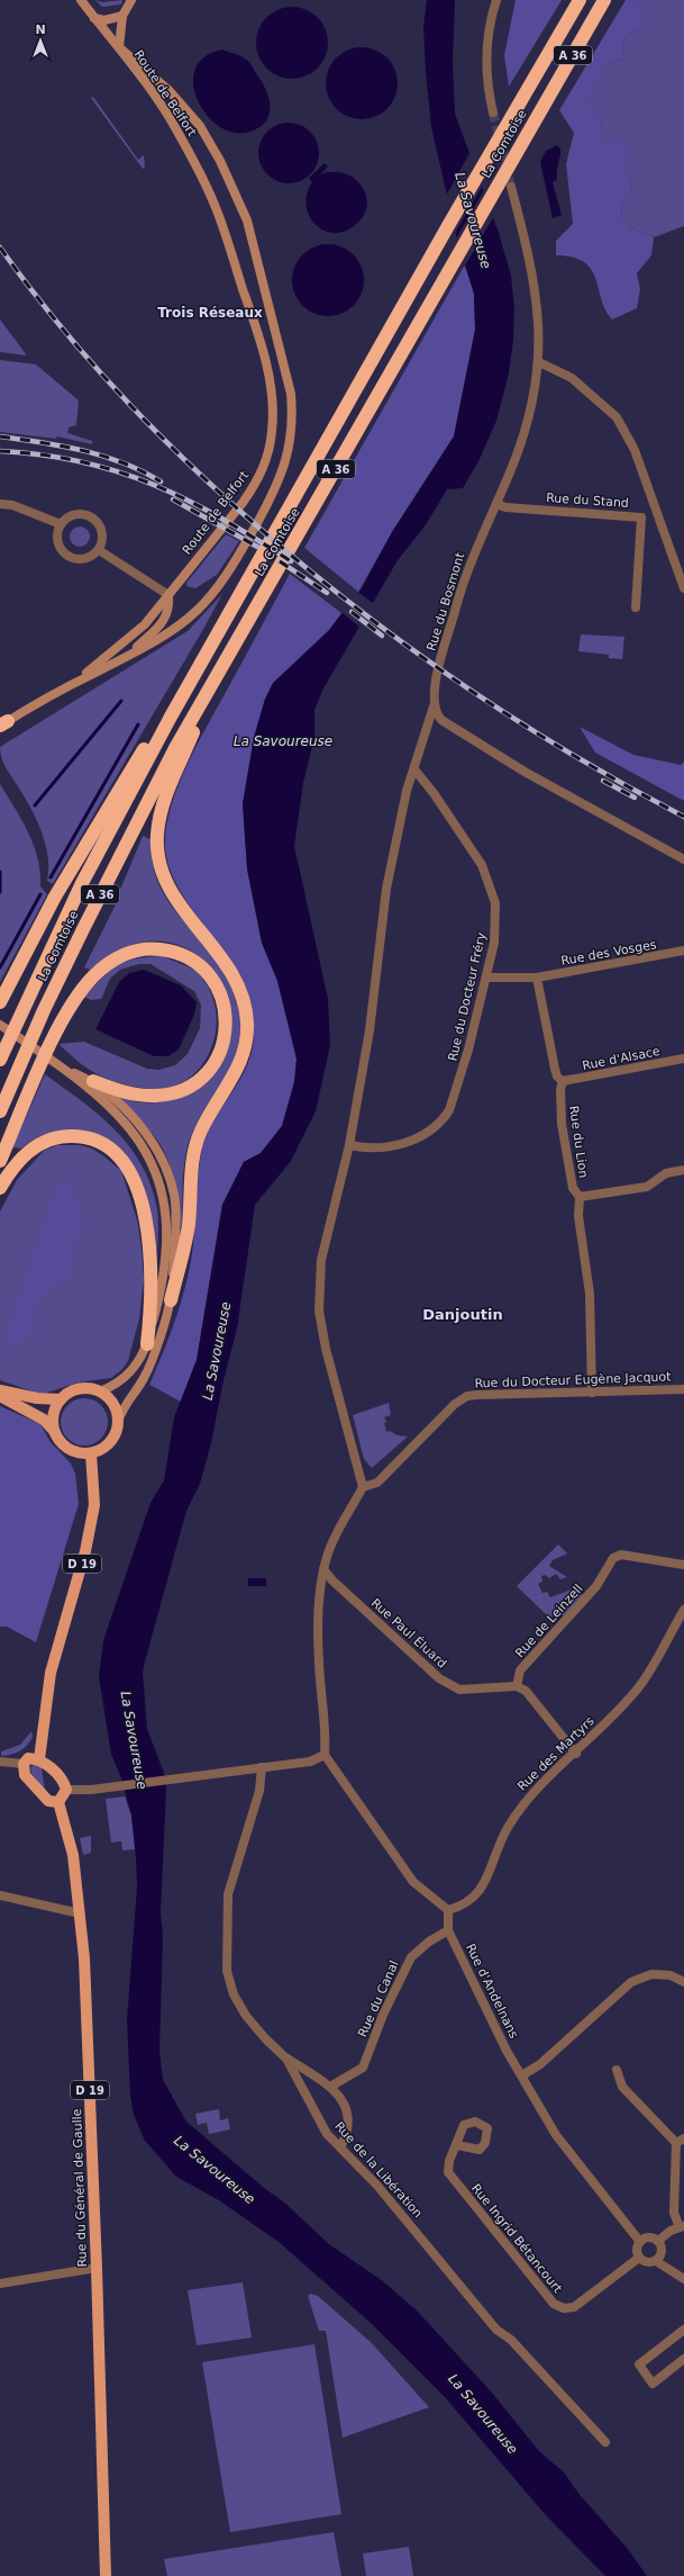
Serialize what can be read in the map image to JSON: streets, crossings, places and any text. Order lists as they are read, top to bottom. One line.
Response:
{"streets":{"highway":["A 36","La Comtoise"],"main road":["Route de Belfort","D 19","Rue du Général de Gaulle"],"street":["Rue du Stand","Rue du Bosmont","Rue des Vosges","Rue du Docteur Fréry","Rue d'Alsace","Rue du Lion","Rue du Docteur Eugène Jacquot","Rue de Leinzell","Rue Paul Éluard","Rue des Martyrs","Rue d'Andelnans","Rue du Canal","Rue de la Libération","Rue Ingrid Bétancourt"]},"crossings":[["Rue du Stand","Rue du Bosmont"],["Rue du Bosmont","Rue du Docteur Fréry"],["Rue du Bosmont","Rue du Docteur Eugène Jacquot"],["Rue des Vosges","Rue du Docteur Fréry"],["Rue d'Alsace","Rue du Lion"],["Rue du Lion","Rue du Docteur Eugène Jacquot"],["Rue de Leinzell","Rue Paul Éluard"],["Rue des Martyrs","Rue d'Andelnans"],["Rue d'Andelnans","Rue du Canal"],["Rue d'Andelnans","Rue Ingrid Bétancourt"]],"districts":["Trois Réseaux","Danjoutin"],"water":["La Savoureuse"],"north":"top"}
